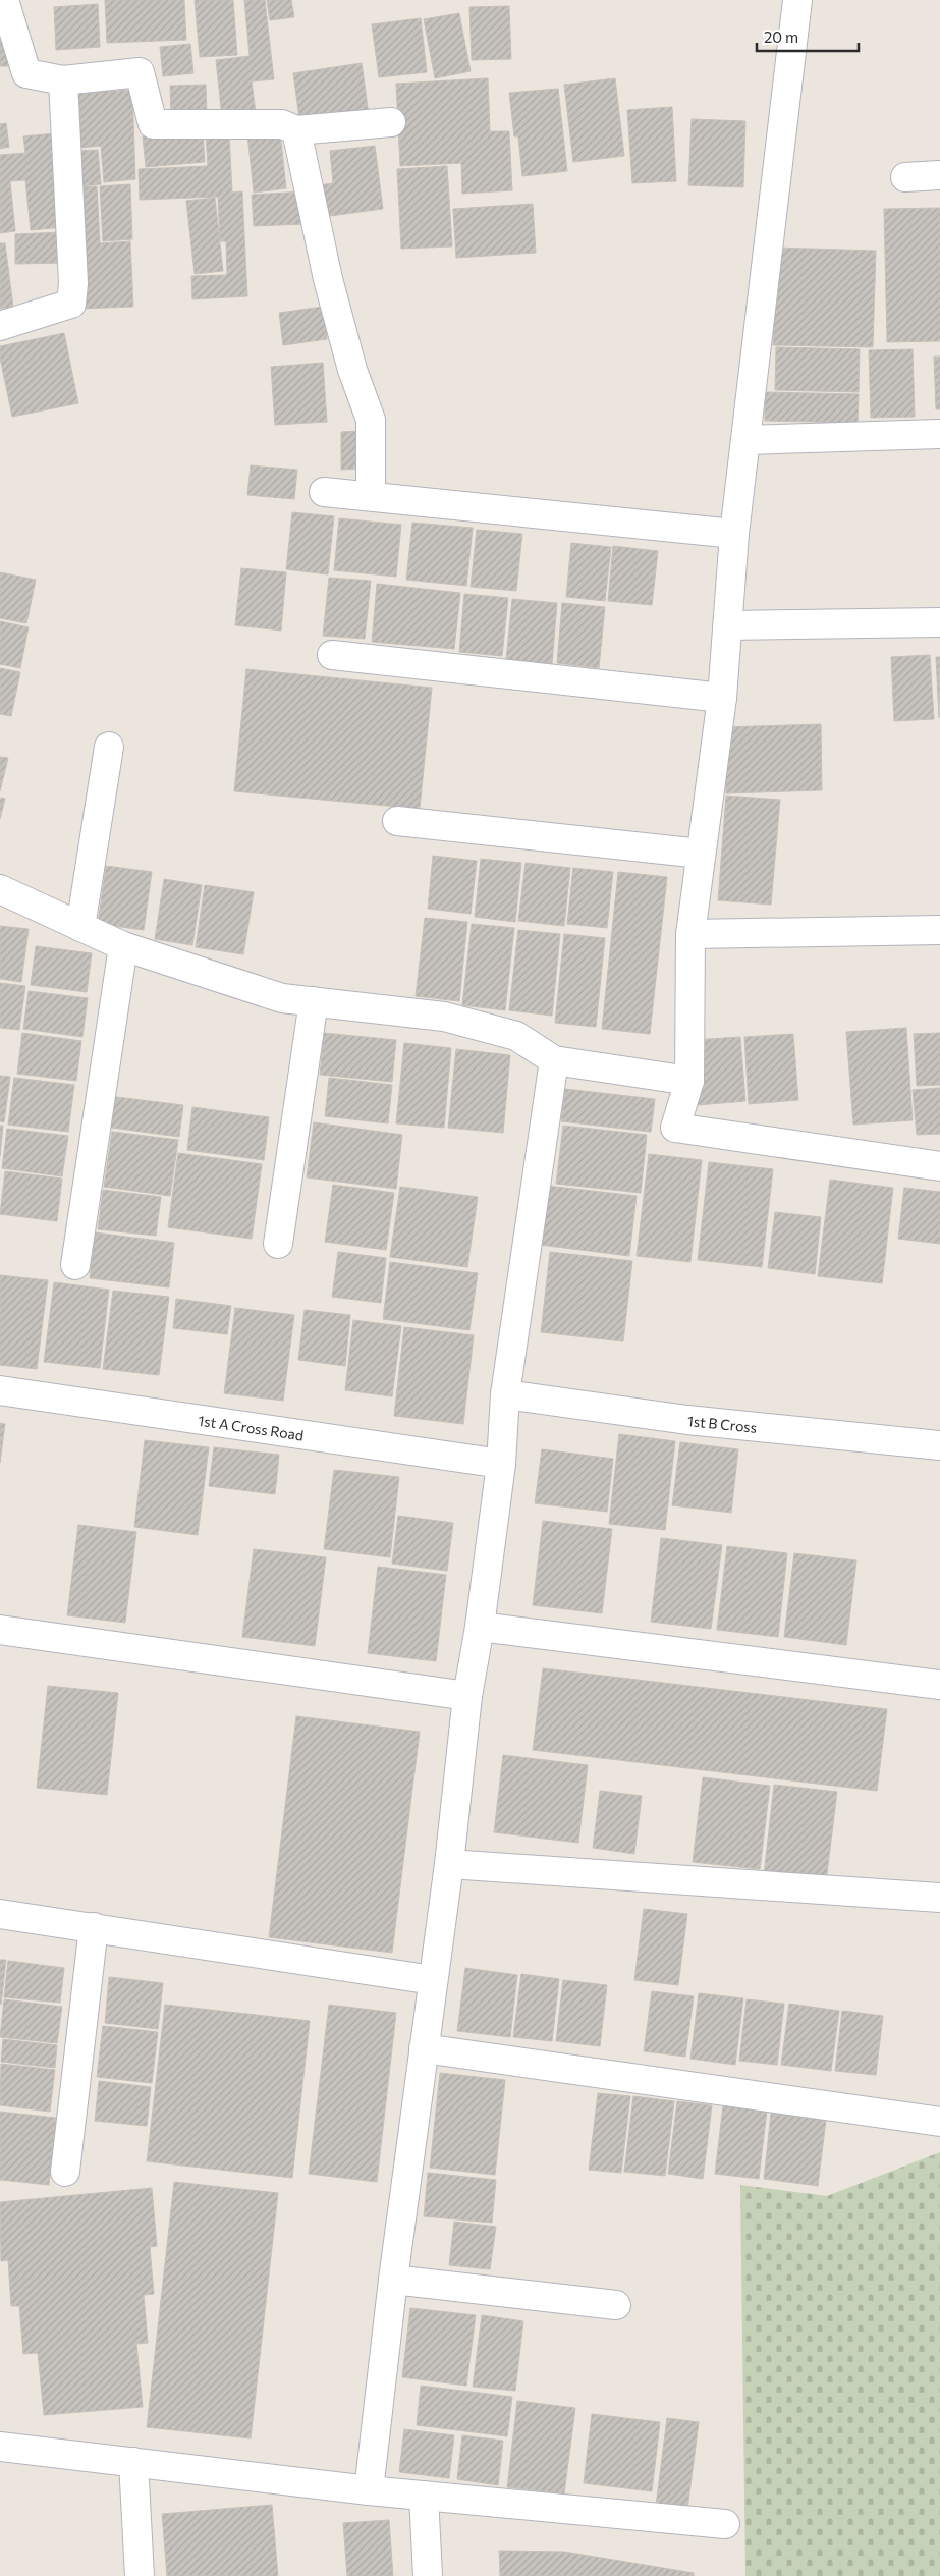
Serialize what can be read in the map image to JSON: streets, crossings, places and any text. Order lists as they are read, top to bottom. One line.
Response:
{"streets":{"street":["1st B Cross","1st A Cross Road"]},"scale_bar":"20 m"}
